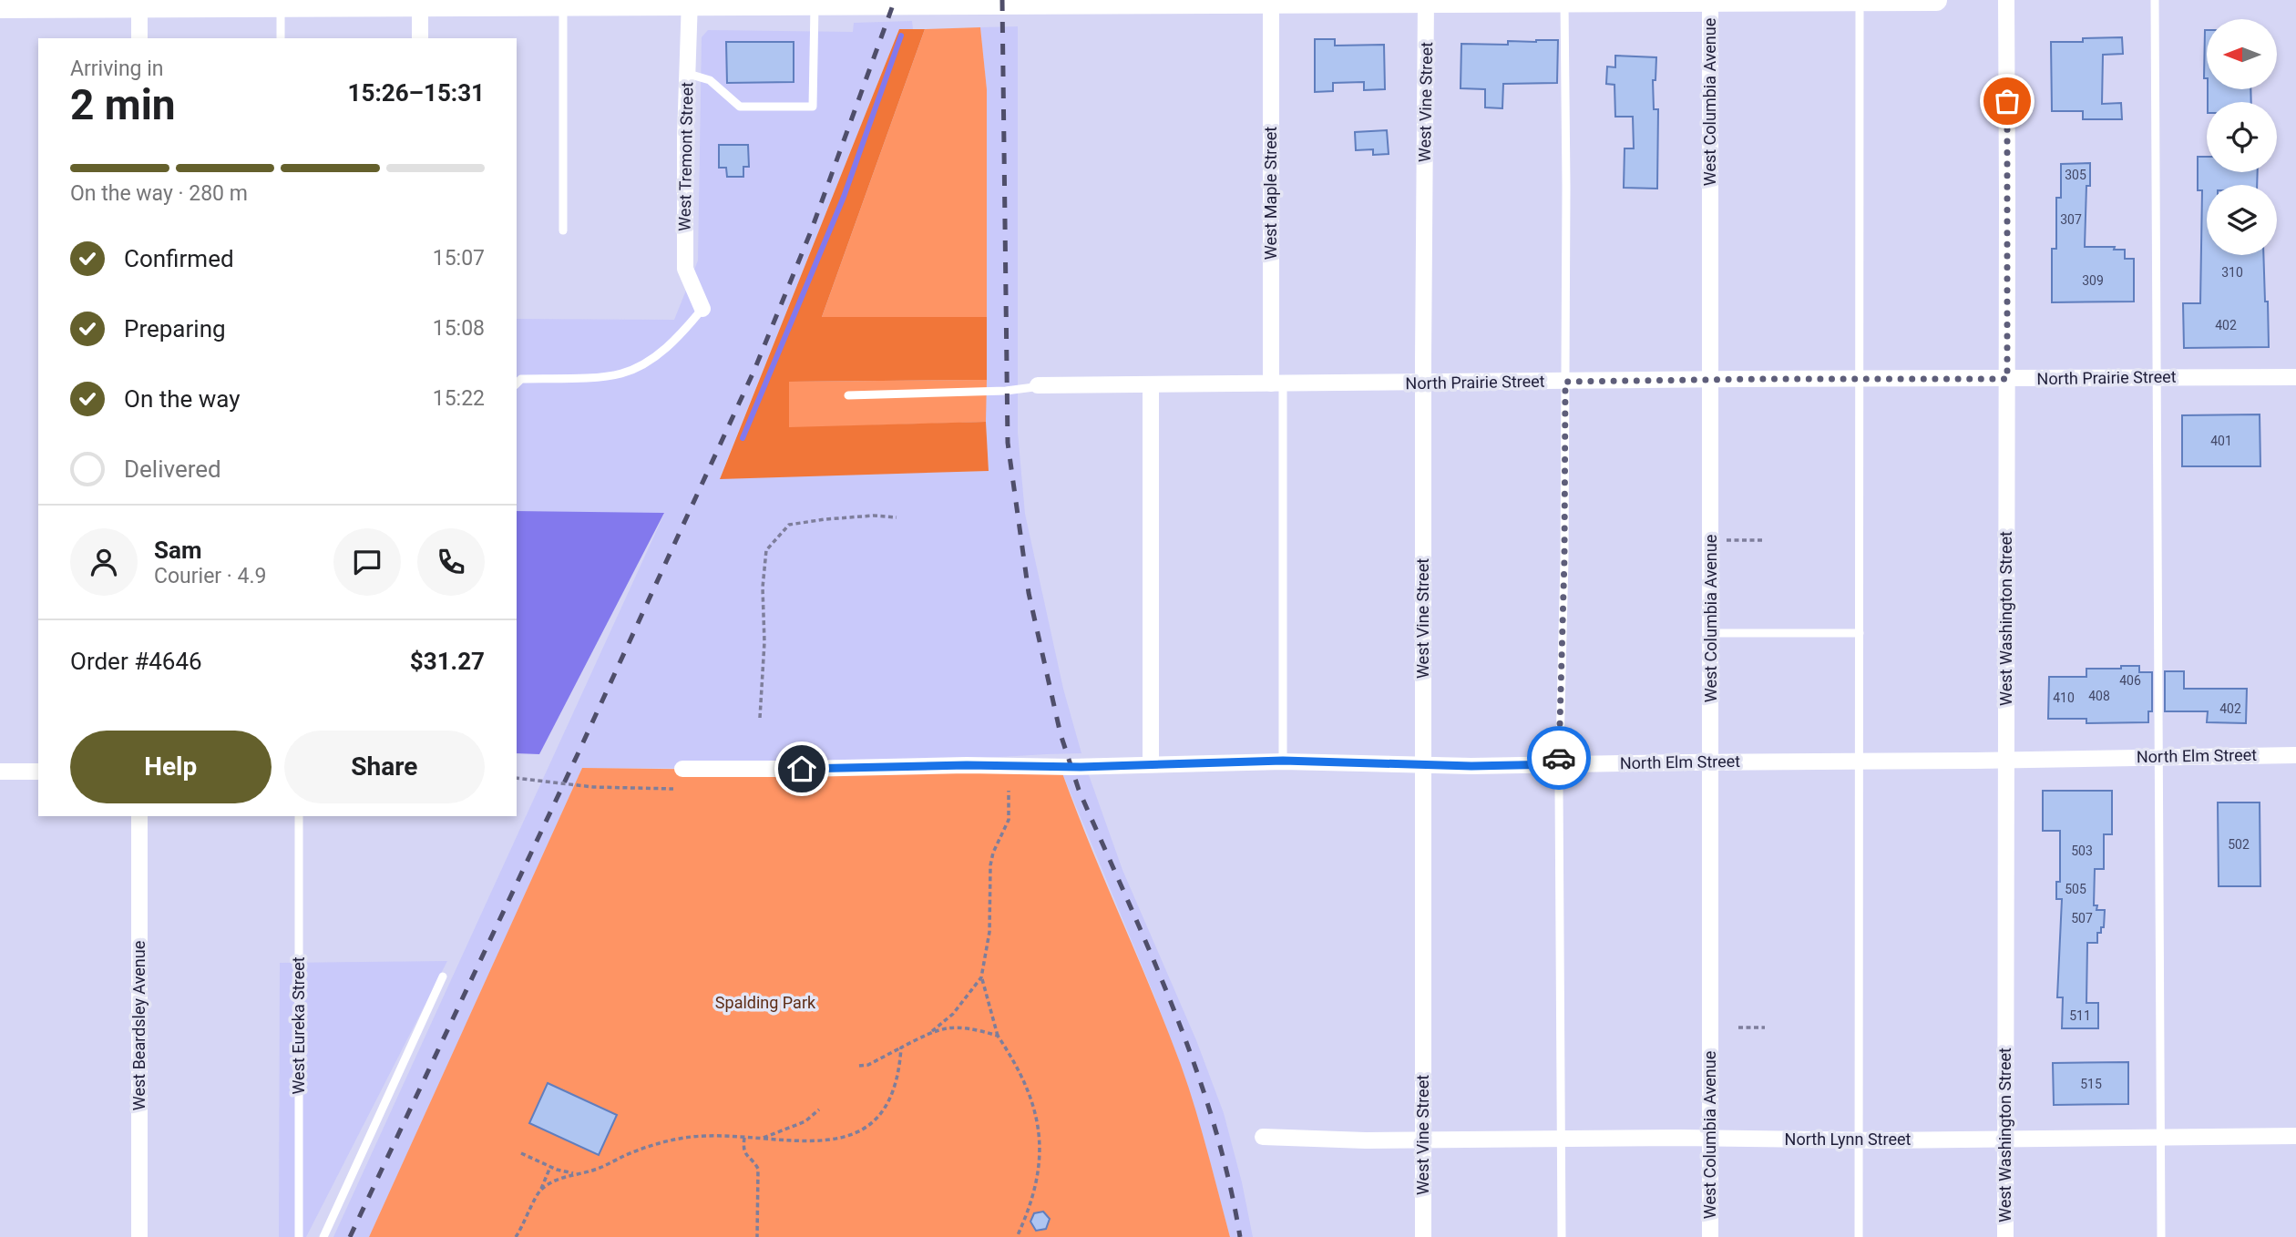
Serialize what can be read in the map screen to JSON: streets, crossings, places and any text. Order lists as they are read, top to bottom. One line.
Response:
{"streets":{"street":["West Vine Street","West Columbia Avenue","West Tremont Street","West Maple Street","North Prairie Street","West Washington Street","North Elm Street","West Beardsley Avenue","North Lynn Street"],"lane":["West Eureka Street"]},"crossings":[["West Vine Street","North Prairie Street"],["West Vine Street","North Elm Street"],["West Vine Street","North Lynn Street"],["West Columbia Avenue","North Prairie Street"],["West Columbia Avenue","North Elm Street"],["West Columbia Avenue","North Lynn Street"],["West Maple Street","North Prairie Street"],["North Prairie Street","West Washington Street"],["West Washington Street","North Elm Street"],["West Washington Street","North Lynn Street"]],"parks":["Spalding Park"],"house_numbers":["305","307","310","309","402","401","406","408","410","402","502","503","505","507","511","515"],"north":"left","page":{"heading":["2 min","Arriving in","15:26–15:31"],"panel":["Sam","Courier · 4.9","Order #4646","$31.27"],"bar":"On the way · 280 m","list":[["Confirmed","15:07"],["Preparing","15:08"],["On the way","15:22"],"Delivered"],"buttons":["Help","Share"]}}
